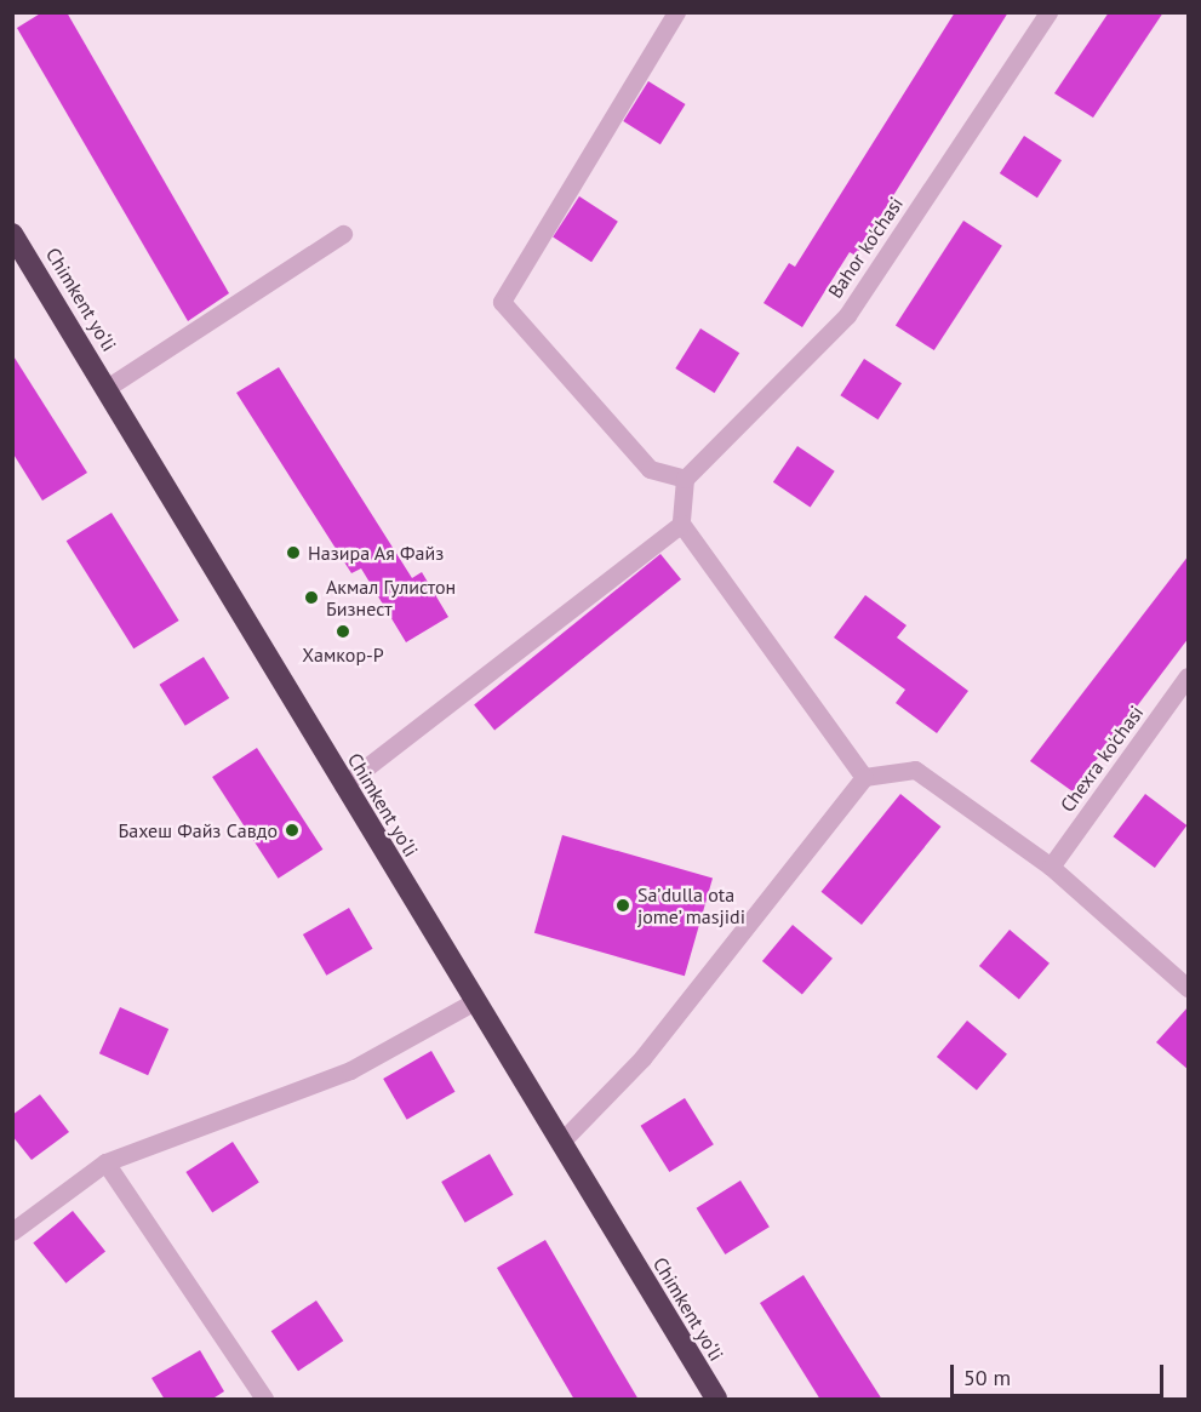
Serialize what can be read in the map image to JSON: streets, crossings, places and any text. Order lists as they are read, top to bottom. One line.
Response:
{"streets":{"highway":["Chimkent yo‘li"],"street":["Bahor ko'chasi","Chexra ko'chasi"]},"places":["Назира Ая Файз","Акмал Гулистон Бизнест","Хамкор-Р","Бахеш Файз Савдо","Sa’dulla ota jome’ masjidi"],"scale_bar":"50 m"}
